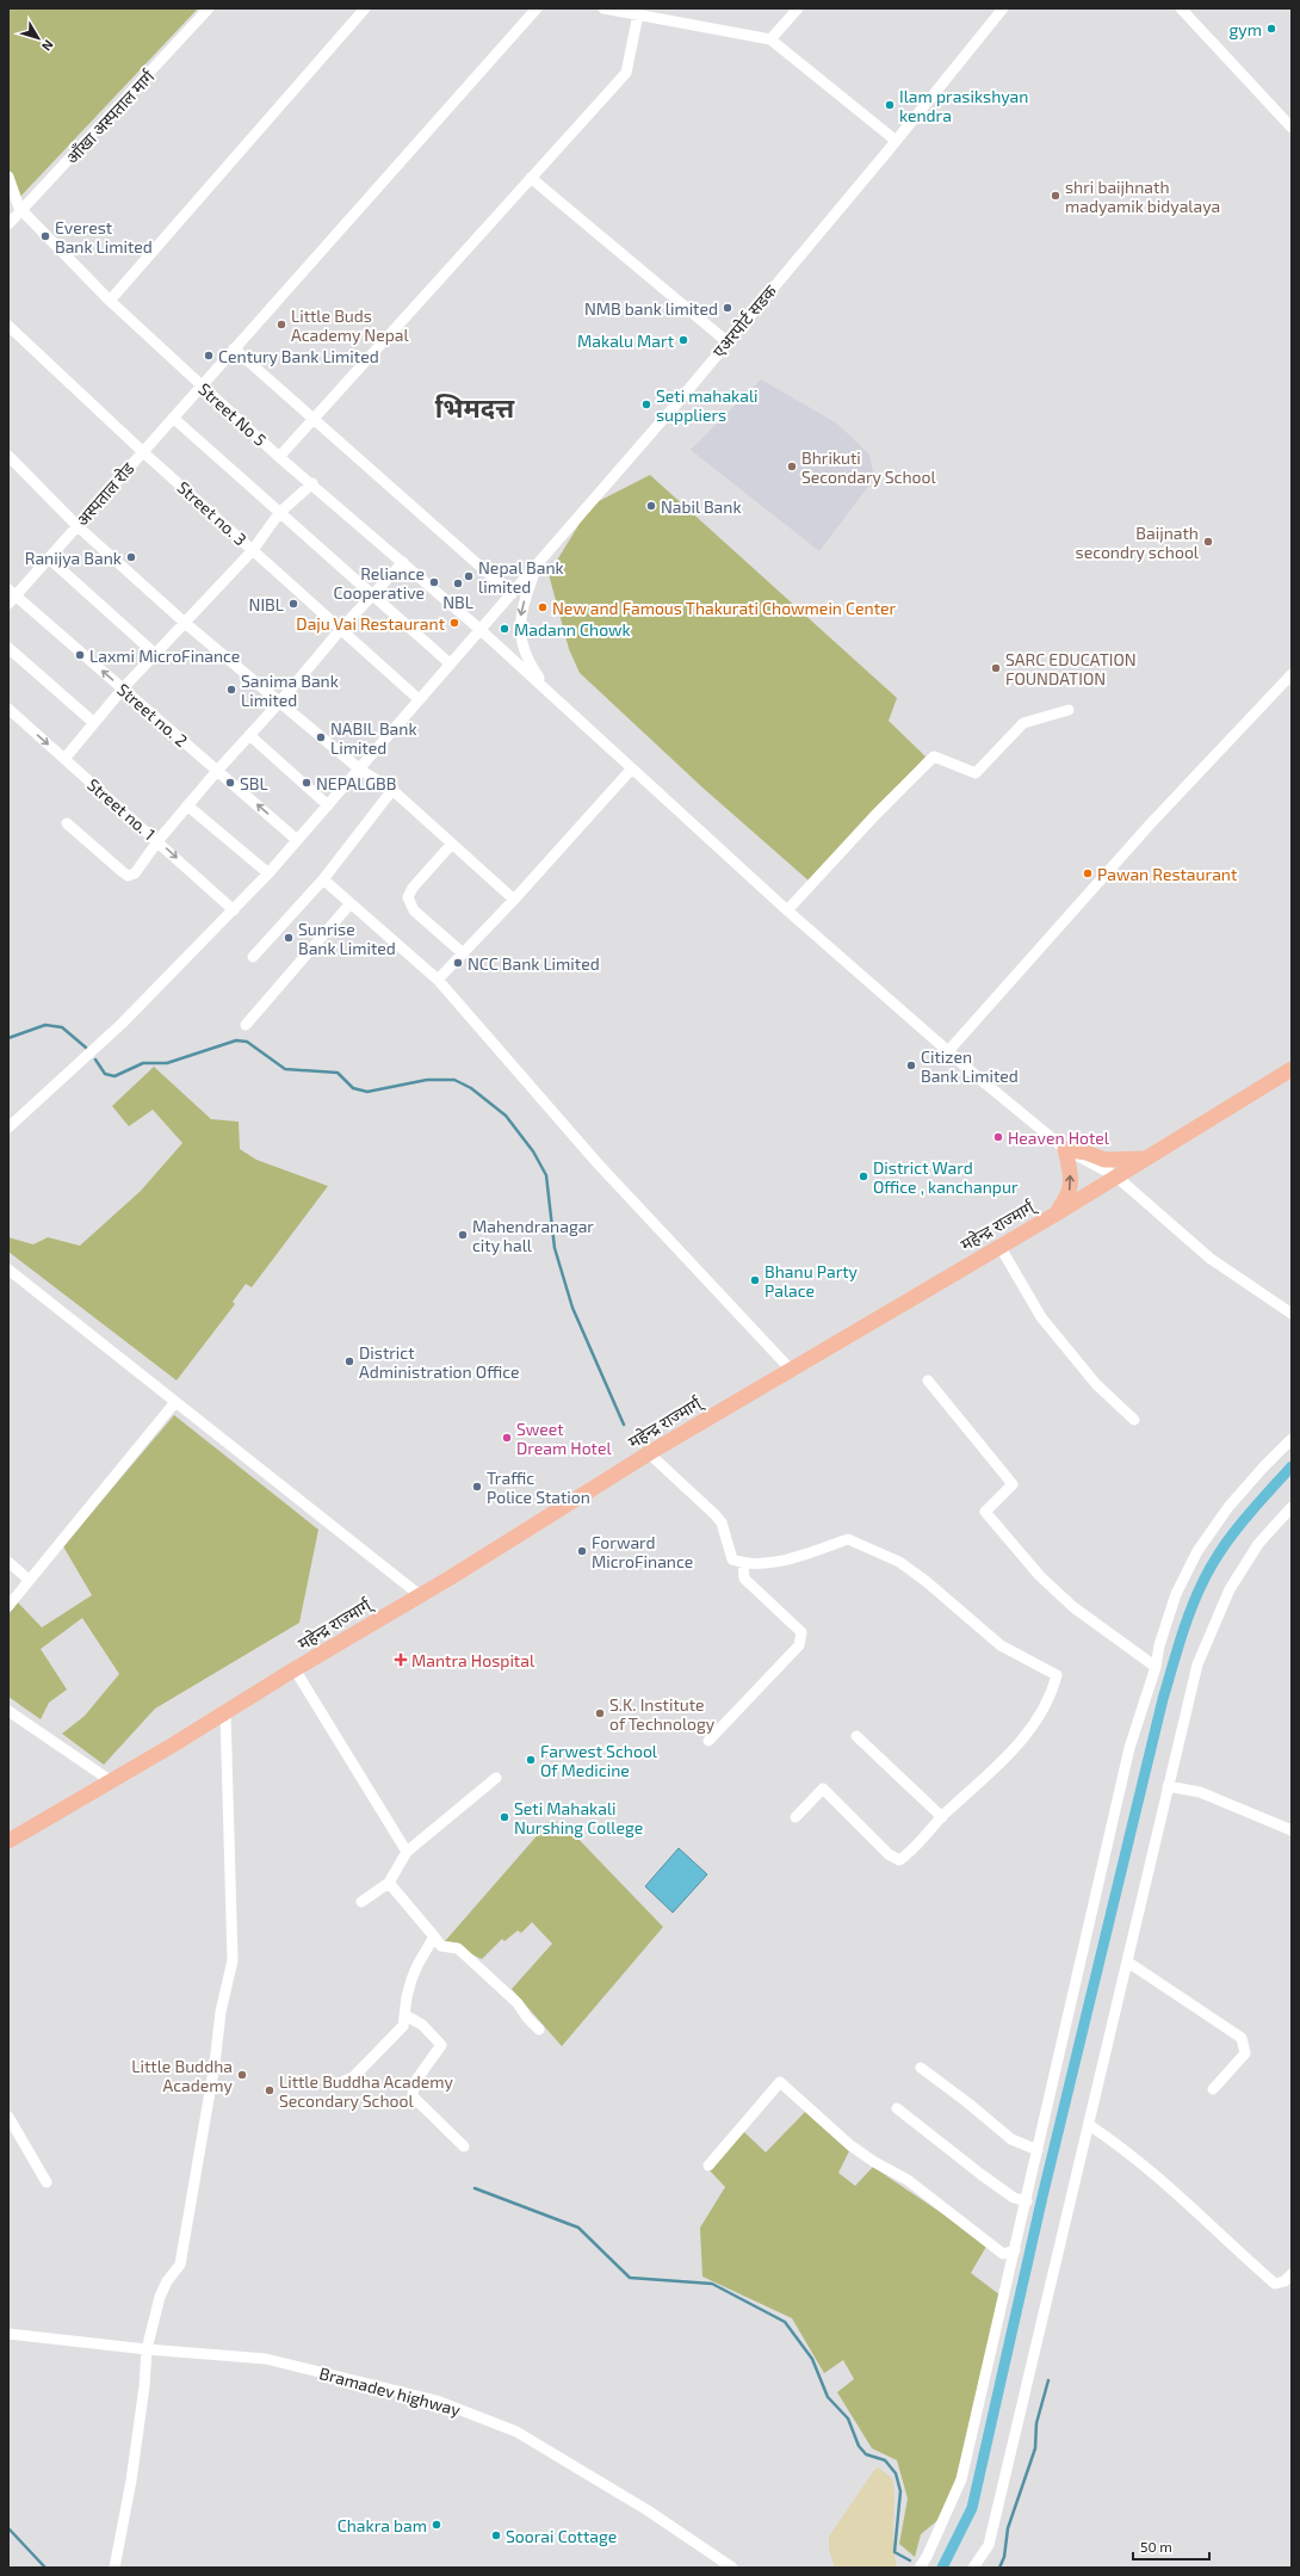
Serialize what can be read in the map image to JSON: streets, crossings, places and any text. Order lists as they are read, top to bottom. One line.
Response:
{"streets":{"highway":["महेन्द्र राज्मार्ग्"],"street":["आँखा अस्पताल मार्ग","एअरपोर्ट सडक","Street No 5","अस्पताल रोड","Street no. 3","Street no. 2","Street no. 1","Bramadev highway"]},"crossings":[["आँखा अस्पताल मार्ग","Street No 5"],["एअरपोर्ट सडक","Street No 5"],["एअरपोर्ट सडक","Street no. 3"],["एअरपोर्ट सडक","Street no. 2"],["एअरपोर्ट सडक","Street no. 1"],["Street No 5","अस्पताल रोड"],["अस्पताल रोड","Street no. 3"],["अस्पताल रोड","Street no. 2"]],"districts":["भिमदत्त"],"places":{"other":["gym","Ilam prasikshyan kendra","shri baijhnath madyamik bidyalaya","Everest Bank Limited","NMB bank limited","Little Buds Academy Nepal","Makalu Mart","Century Bank Limited","Seti mahakali suppliers","Bhrikuti Secondary School","Nabil Bank","Baijnath secondry school","Ranijya Bank","Nepal Bank limited","Reliance Cooperative","NBL","NIBL","New and Famous Thakurati Chowmein Center","Daju Vai Restaurant","Madann Chowk","Laxmi MicroFinance","SARC EDUCATION FOUNDATION","Sanima Bank Limited","NABIL Bank Limited","SBL","NEPALGBB","Pawan Restaurant","Sunrise Bank Limited","NCC Bank Limited","Citizen Bank Limited","Heaven Hotel","District Ward Office , kanchanpur","Mahendranagar city hall","Bhanu Party Palace","District Administration Office","Sweet Dream Hotel","Traffic Police Station","Forward MicroFinance","S.K. Institute of Technology","Farwest School Of Medicine","Seti Mahakali Nurshing College","Little Buddha Academy","Little Buddha Academy Secondary School","Chakra bam","Soorai Cottage"],"health":["Mantra Hospital"]},"scale_bar":"50 m","north":"bottom right"}
